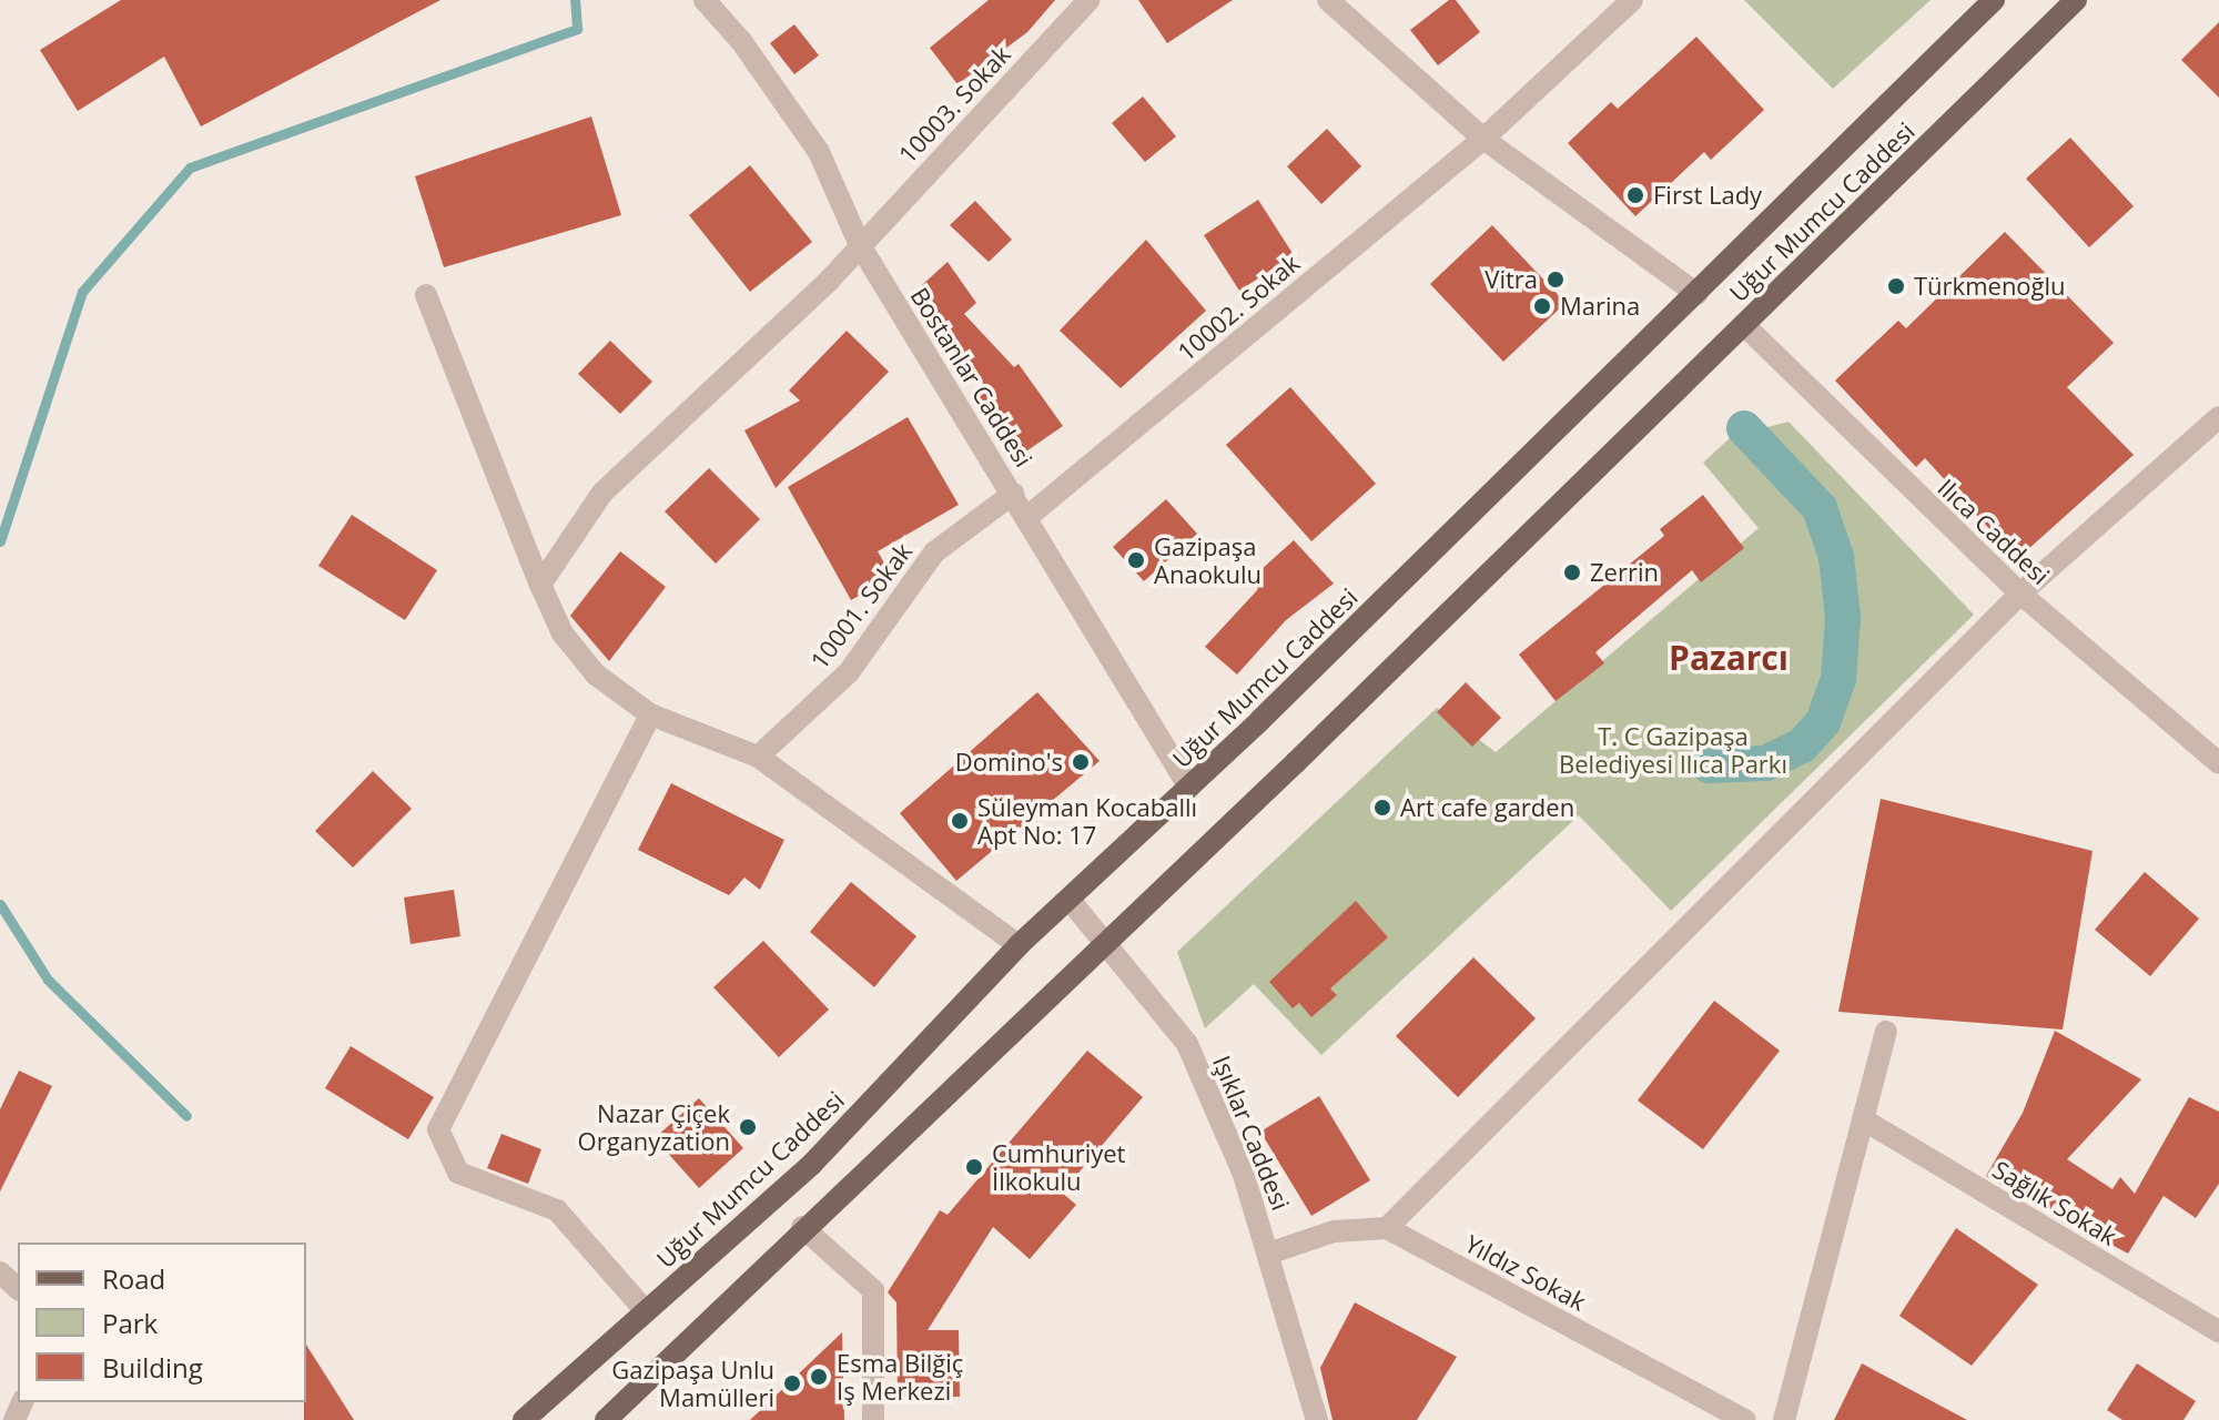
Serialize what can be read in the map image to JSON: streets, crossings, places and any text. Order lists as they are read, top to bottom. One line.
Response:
{"streets":{"main road":["Uğur Mumcu Caddesi"],"street":["10003. Sokak","10002. Sokak","Bostanlar Caddesi","Ilıca Caddesi","10001. Sokak","Işıklar Caddesi","Sağlık Sokak","Yıldız Sokak"]},"crossings":[["10003. Sokak","Bostanlar Caddesi"],["Uğur Mumcu Caddesi","Bostanlar Caddesi"],["Uğur Mumcu Caddesi","Ilıca Caddesi"],["Uğur Mumcu Caddesi","Işıklar Caddesi"],["10002. Sokak","Bostanlar Caddesi"],["Bostanlar Caddesi","10001. Sokak"]],"districts":["Pazarcı"],"parks":["T. C Gazipaşa Belediyesi Ilıca Parkı"],"places":["First Lady","Vitra","Türkmenoğlu","Marina","Gazipaşa Anaokulu","Zerrin","Domino's","Art cafe garden","Süleyman Kocaballı Apt No: 17","Nazar Çiçek Organyzation","Cumhuriyet İlkokulu","Esma Bilğiç Iş Merkezi","Gazipaşa Unlu Mamülleri"],"legend":["Road","Park","Building"]}
